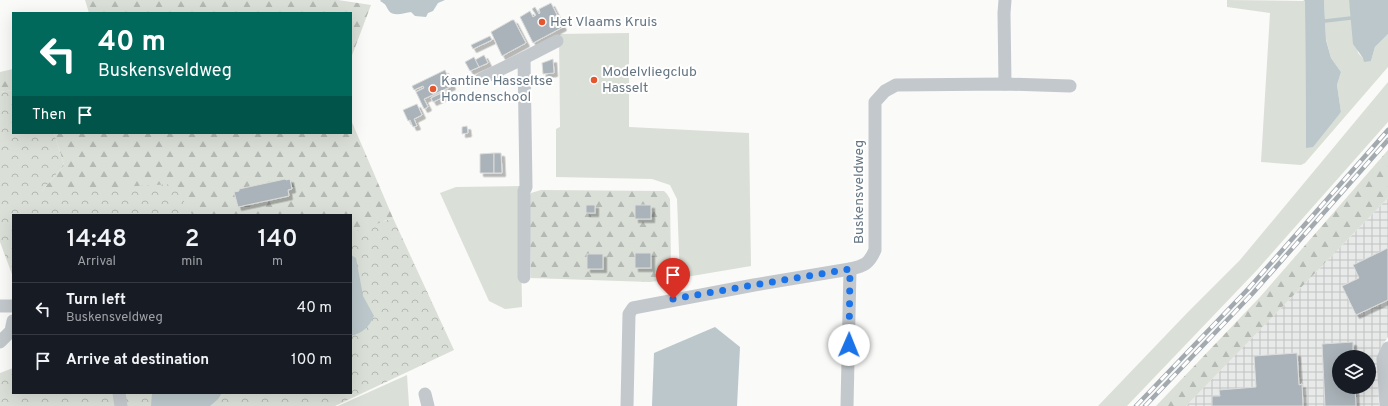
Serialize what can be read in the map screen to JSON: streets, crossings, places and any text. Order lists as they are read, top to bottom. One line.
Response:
{"streets":{"street":["Buskensveldweg"]},"places":["Het Vlaams Kruis","Modelvliegclub Hasselt","Kantine Hasseltse Hondenschool"],"page":{"turn":["40 m","Buskensveldweg"],"then":"Then","eta":["14:48","Arrival","2","min","140","m"],"list":[{"name":"Turn left","note":"Buskensveldweg","value":"40 m"},{"name":"Arrive at destination","value":"100 m"}]}}
